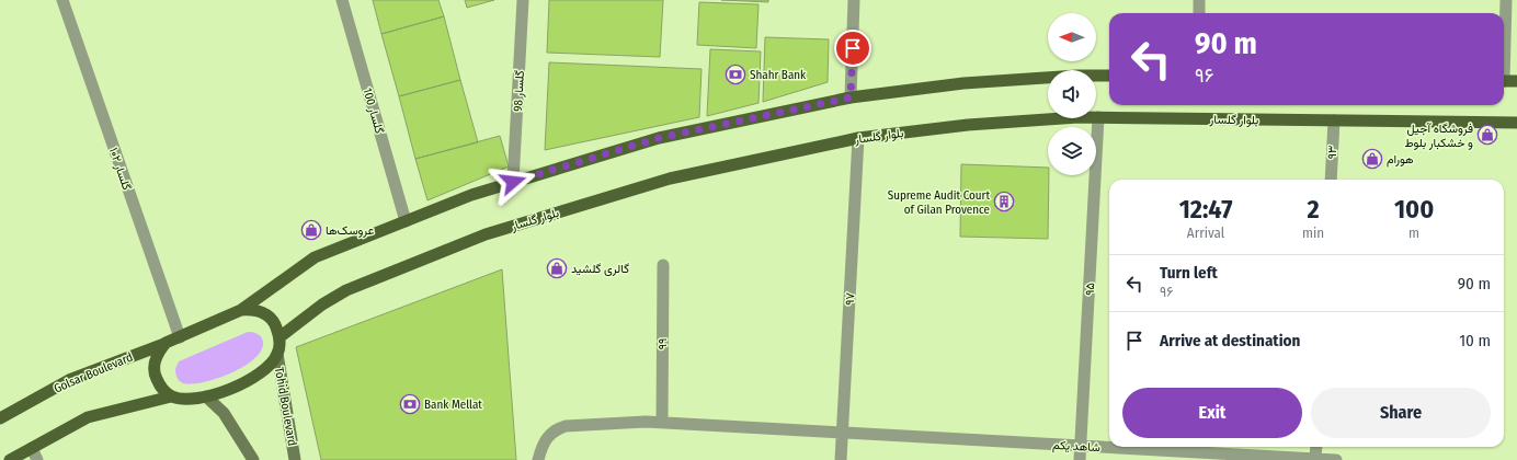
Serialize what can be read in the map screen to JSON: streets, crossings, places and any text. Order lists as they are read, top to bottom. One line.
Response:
{"streets":{"main road":["بلوار گلسار","Golsar Boulevard","Tohid Boulevard"],"street":["گلسار 98","گلسار 100","۹۳","گلسار ۱۰۲","۹۵","۹۷","۹۹","شاهد یکم"]},"crossings":[["بلوار گلسار","۹۳"],["بلوار گلسار","۹۵"],["بلوار گلسار","۹۷"],["گلسار ۱۰۲","Golsar Boulevard"],["۹۵","شاهد یکم"],["۹۷","شاهد یکم"],["۹۹","شاهد یکم"]],"places":{"bank":["Shahr Bank","Bank Mellat"],"shop":["فروشگاه آجیل و خشکبار بلوط","هورام","عروسک‌ها","گالری گلشید"],"building":["Supreme Audit Court of Gilan Provence"]},"north":"left","page":{"turn":["90 m","۹۶"],"eta":["12:47","Arrival","2","min","100","m"],"list":[{"name":"Turn left","note":"۹۶","value":"90 m"},{"name":"Arrive at destination","value":"10 m"}],"buttons":["Exit","Share"]}}
